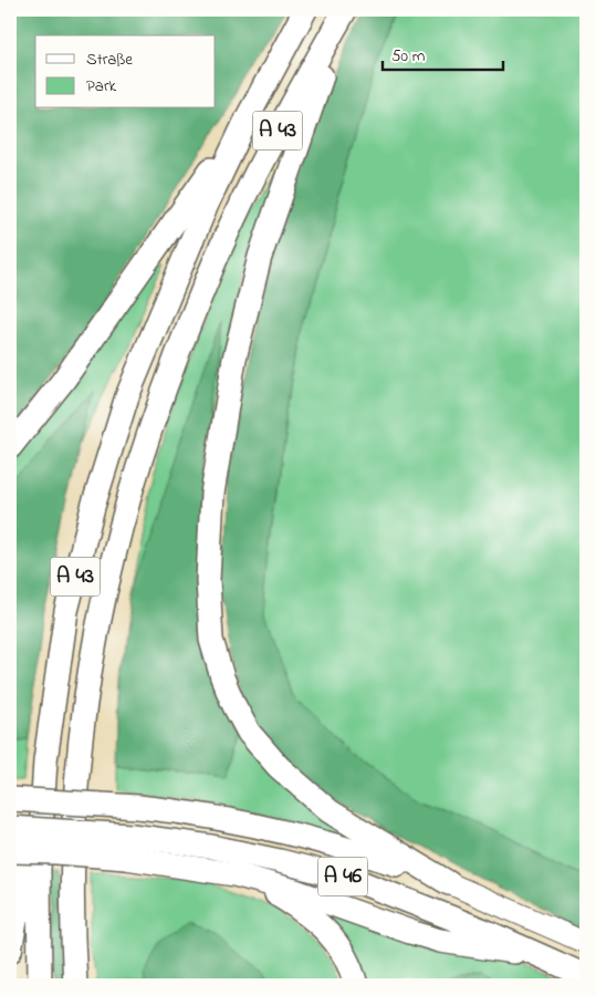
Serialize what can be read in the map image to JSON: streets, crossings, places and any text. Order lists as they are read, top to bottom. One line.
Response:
{"streets":{"highway":["A 43","A 46"]},"legend":["Straße","Park"],"scale_bar":"50 m"}
